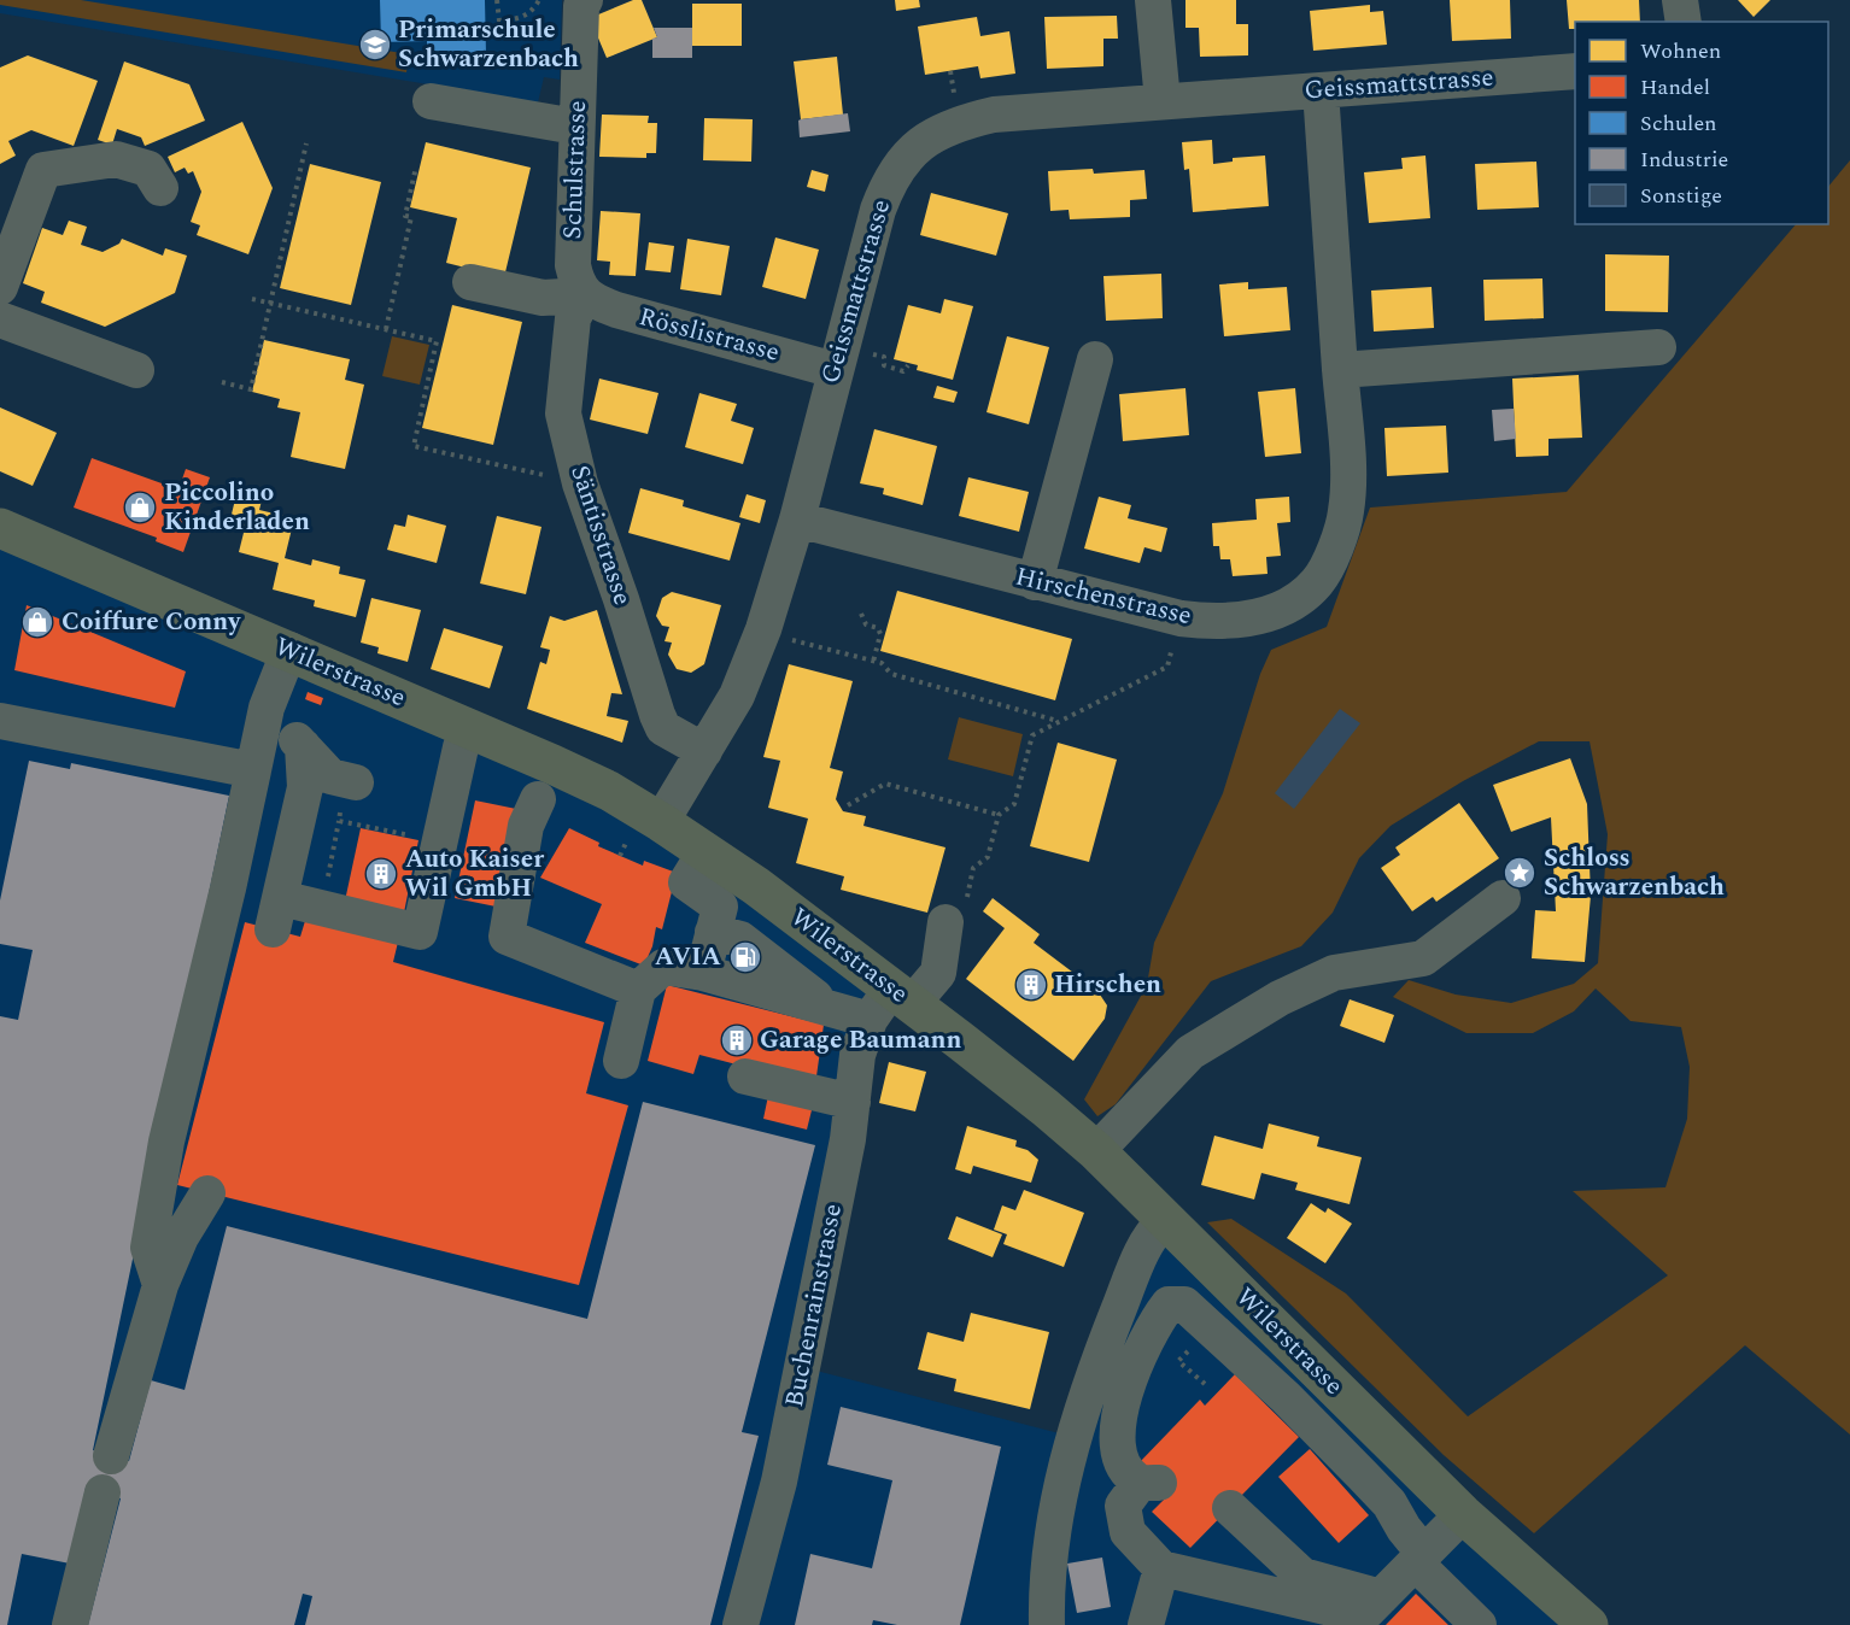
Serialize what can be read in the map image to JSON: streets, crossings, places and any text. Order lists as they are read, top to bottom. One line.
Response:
{"streets":{"main road":["Wilerstrasse"],"street":["Geissmattstrasse","Schulstrasse","Rösslistrasse","Säntisstrasse","Hirschenstrasse","Buchenrainstrasse"]},"crossings":[["Geissmattstrasse","Rösslistrasse"],["Geissmattstrasse","Säntisstrasse"],["Geissmattstrasse","Hirschenstrasse"],["Geissmattstrasse","Wilerstrasse"],["Schulstrasse","Rösslistrasse"],["Schulstrasse","Säntisstrasse"],["Rösslistrasse","Säntisstrasse"],["Wilerstrasse","Buchenrainstrasse"]],"places":{"school or university":["Primarschule Schwarzenbach"],"shop":["Piccolino Kinderladen","Coiffure Conny"],"place":["Schloss Schwarzenbach"],"building":["Auto Kaiser Wil GmbH","Hirschen","Garage Baumann"],"fuel station":["AVIA"]},"legend":["Wohnen","Handel","Schulen","Industrie","Sonstige"]}
